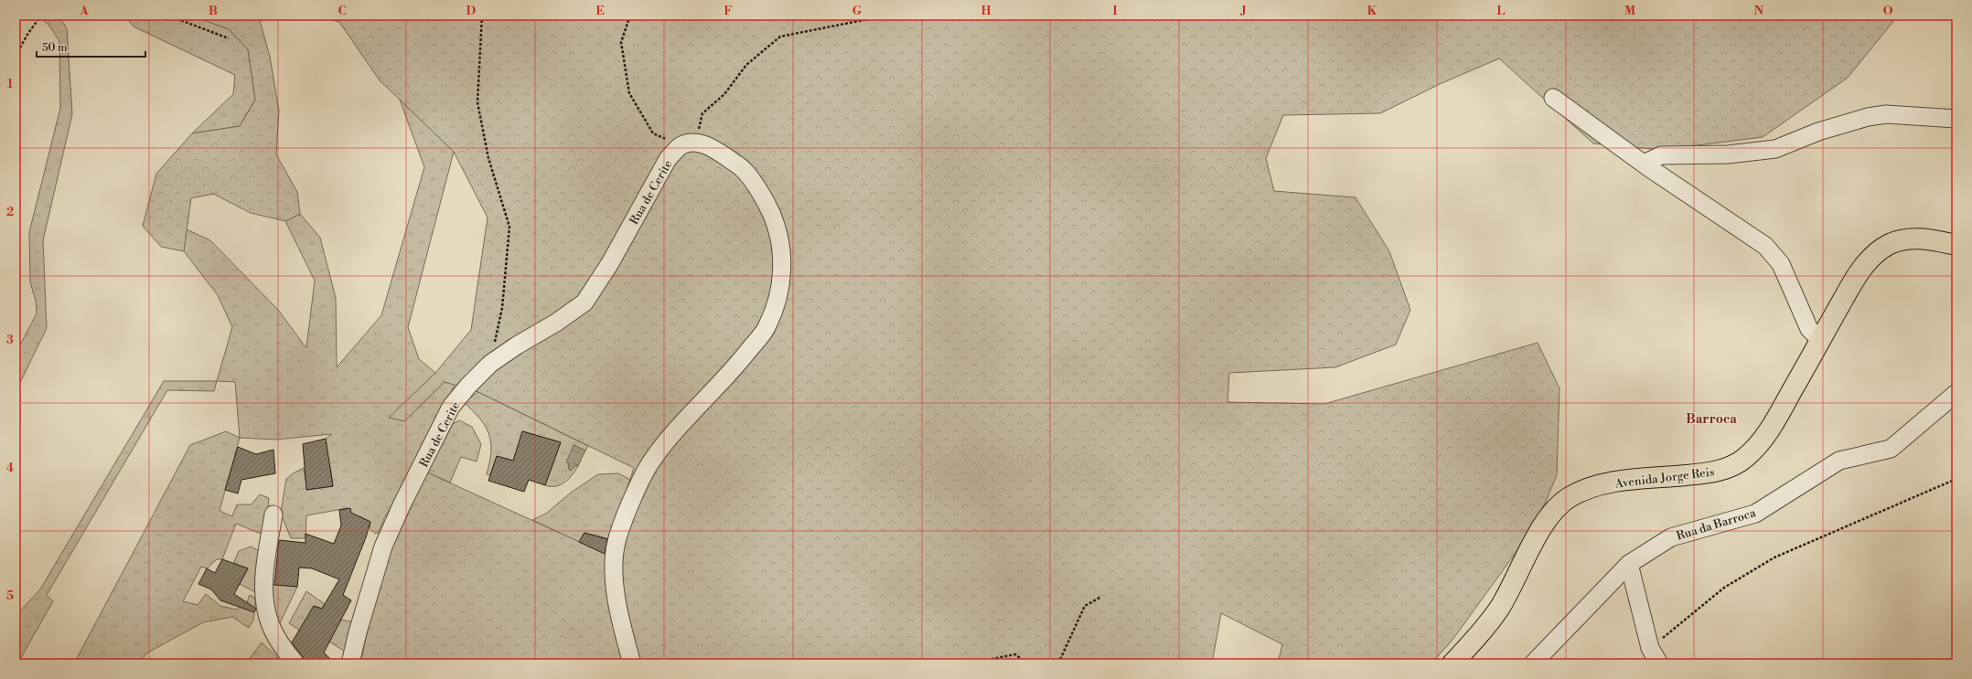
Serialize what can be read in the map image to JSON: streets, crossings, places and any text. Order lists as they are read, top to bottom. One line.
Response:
{"streets":{"main road":["Avenida Jorge Reis"],"street":["Rua de Cerite","Rua da Barroca"]},"districts":["Barroca"],"scale_bar":"50 m","grid":{"columns":["A","B","C","D","E","F","G","H","I","J","K","L","M","N","O"],"rows":["1","2","3","4","5"]}}
